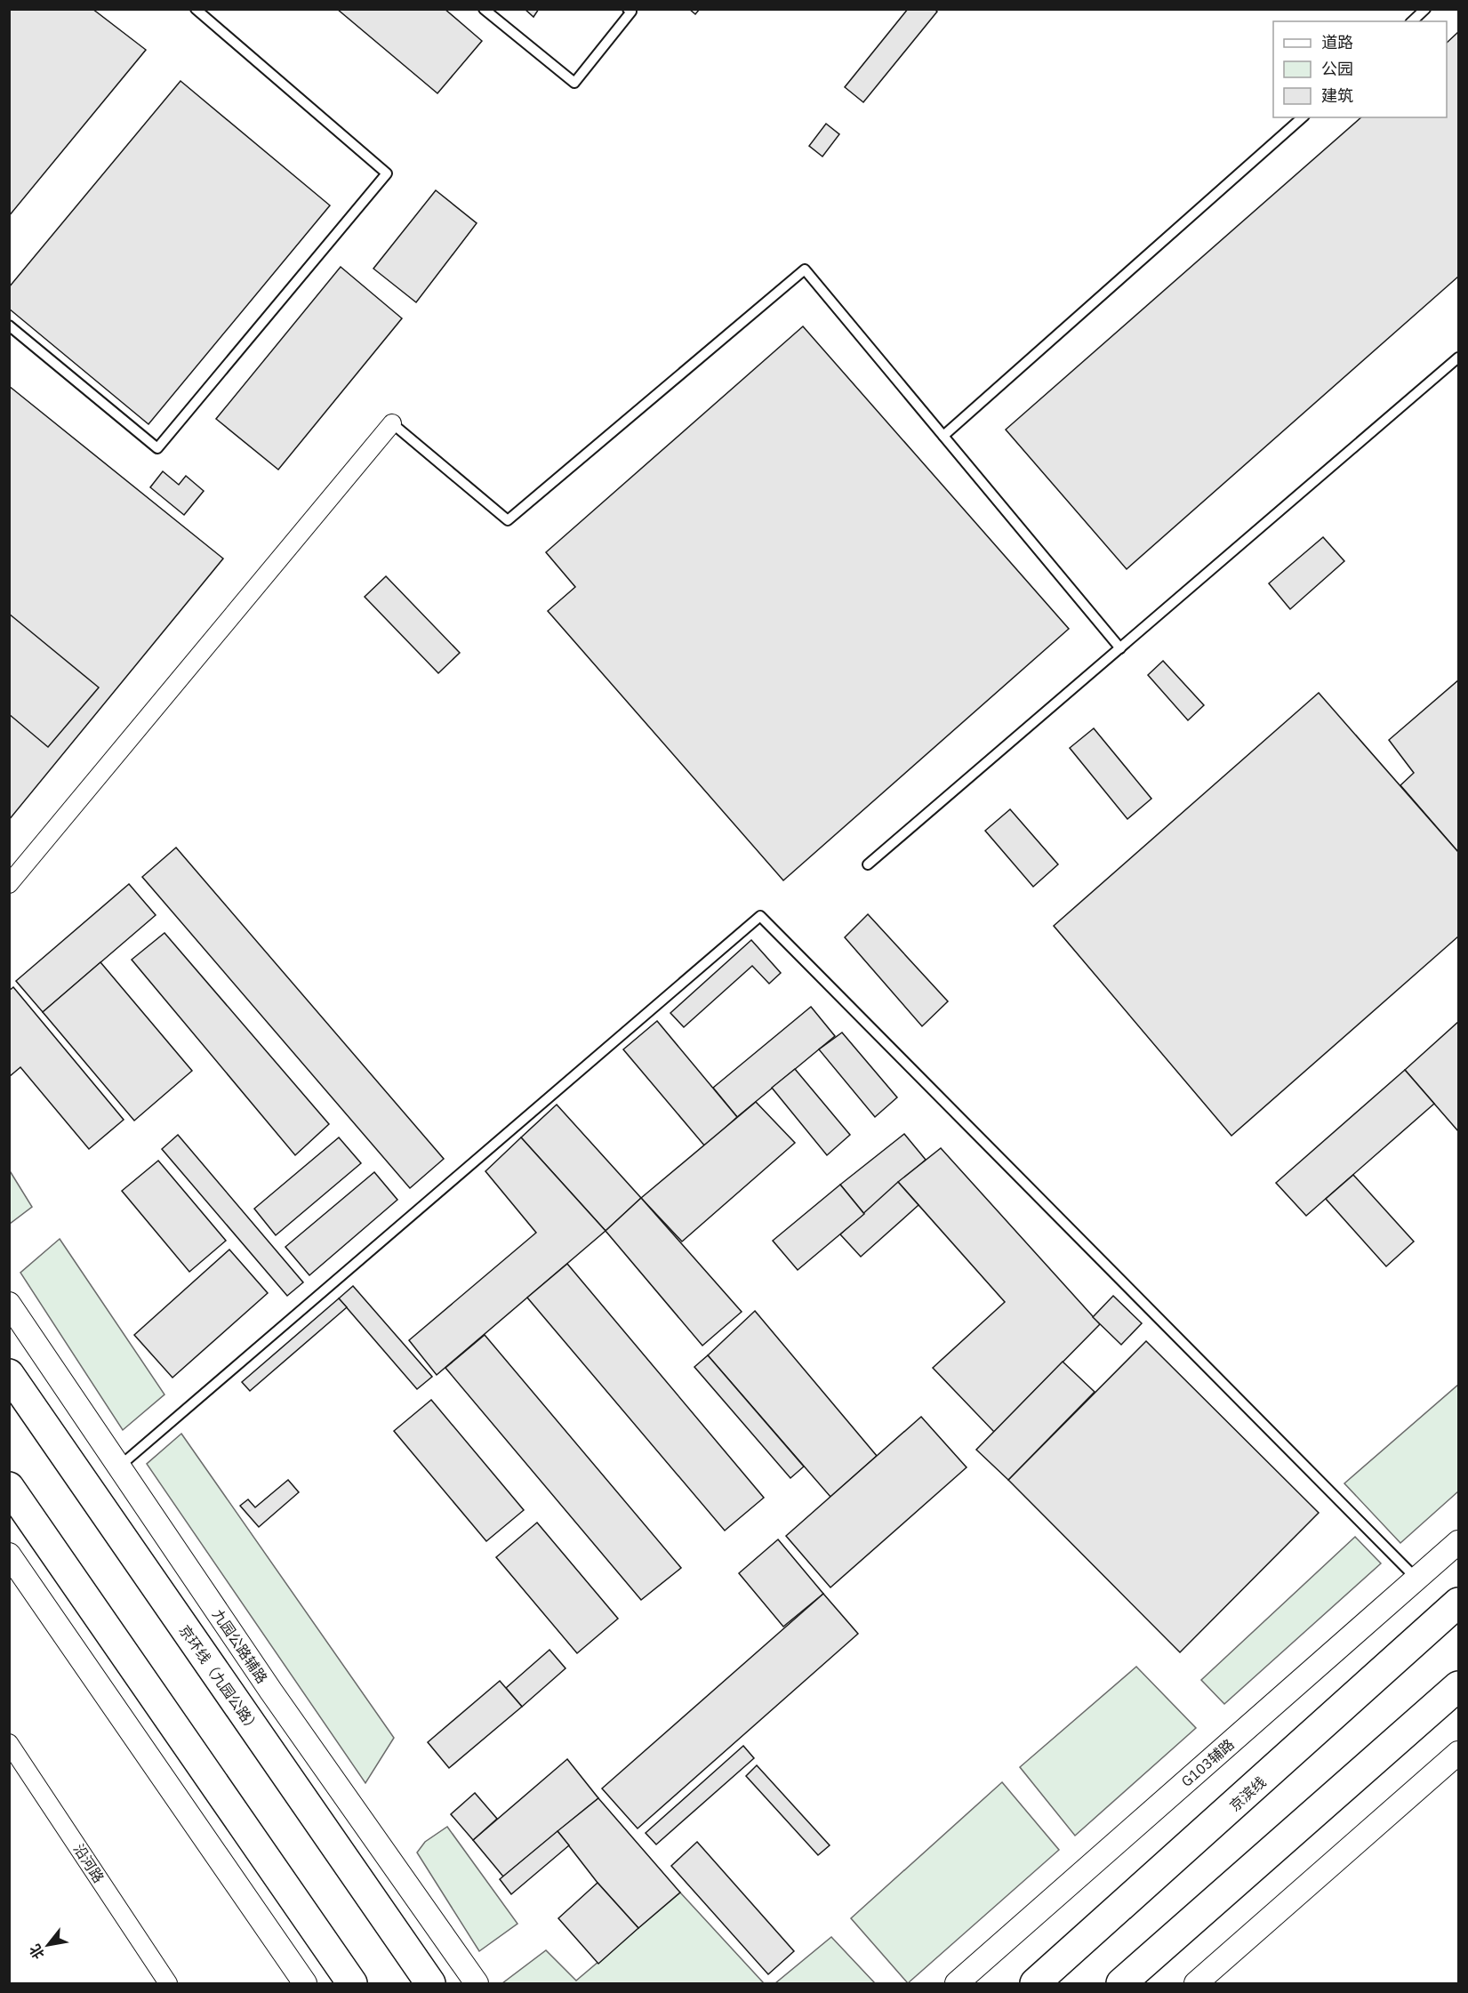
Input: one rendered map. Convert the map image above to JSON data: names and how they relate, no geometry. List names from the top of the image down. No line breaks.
{"streets":{"highway":["京环线（九园公路）","京滨线"],"street":["九园公路辅路","G103辅路","沿河路"]},"legend":["道路","公园","建筑"],"north":"bottom left"}
